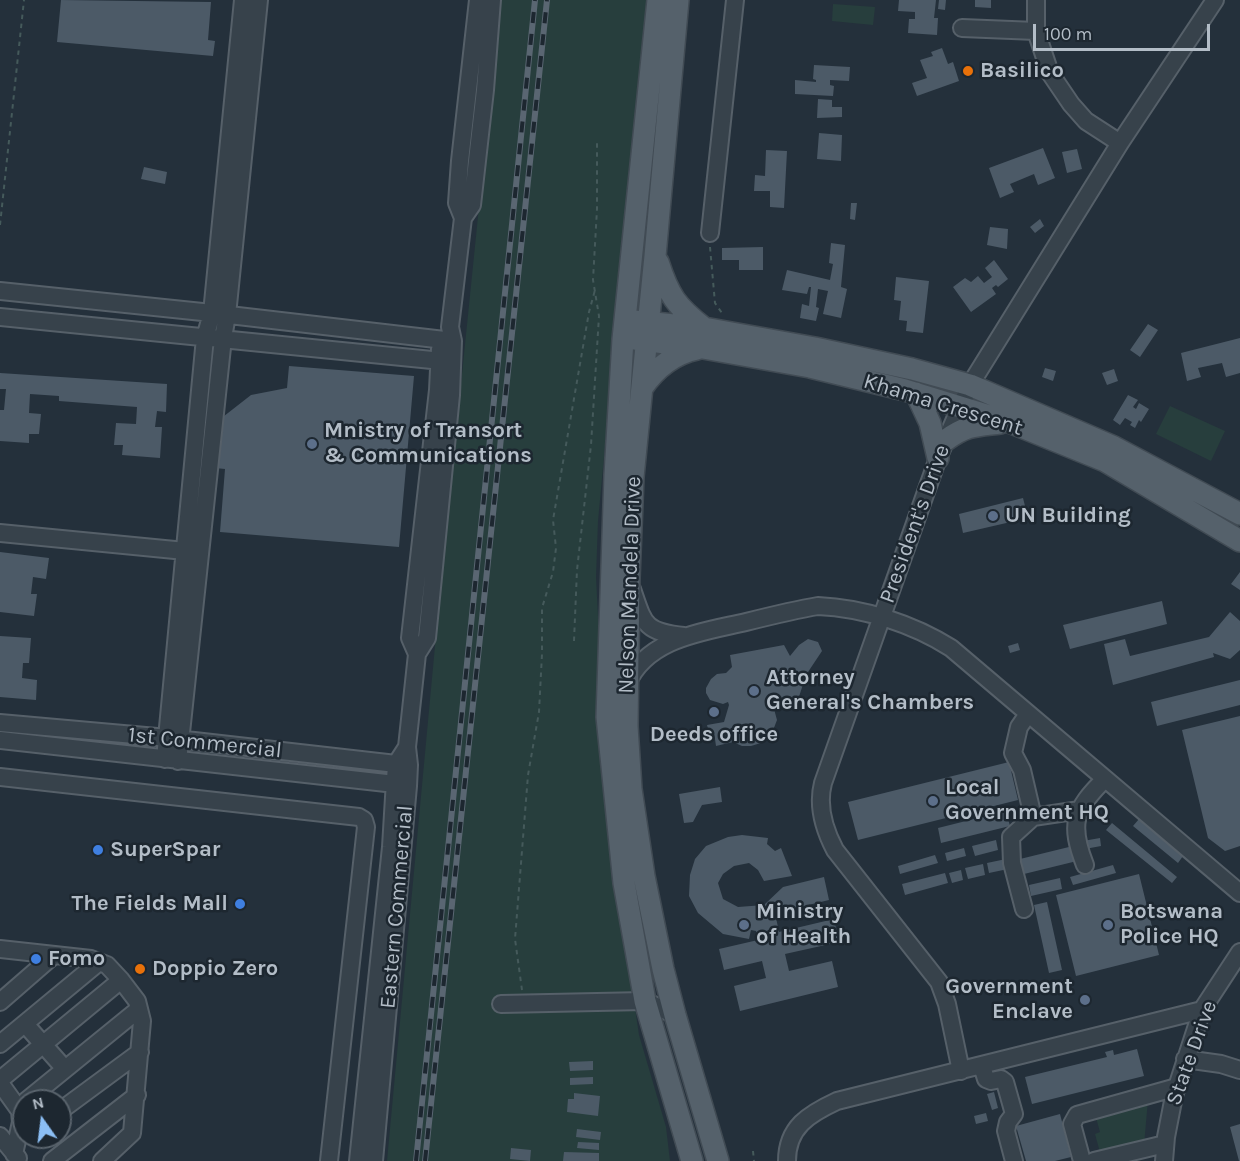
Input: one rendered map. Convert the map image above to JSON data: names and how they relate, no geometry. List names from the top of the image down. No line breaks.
{"streets":{"main road":["Khama Crescent","Nelson Mandela Drive"],"street":["President's Drive","1st Commercial","Eastern Commercial","State Drive"]},"crossings":[["Khama Crescent","President's Drive"],["Khama Crescent","Nelson Mandela Drive"],["1st Commercial","Eastern Commercial"]],"places":["Basilico","Mnistry of Transort & Communications","UN Building","Attorney General's Chambers","Deeds office","Local Government HQ","SuperSpar","The Fields Mall","Ministry of Health","Botswana Police HQ","Fomo","Doppio Zero","Government Enclave"],"scale_bar":"100 m","north":"top"}
